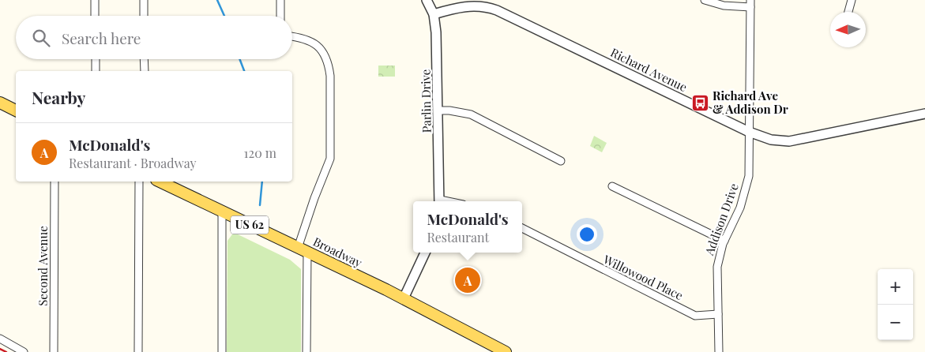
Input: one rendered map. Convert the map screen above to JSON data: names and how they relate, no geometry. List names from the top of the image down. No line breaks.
{"streets":{"main road":["US 62","Broadway"],"street":["Richard Avenue","Parlin Drive","Addison Drive","Second Avenue","Willowood Place"]},"crossings":[["Richard Avenue","Parlin Drive"],["Richard Avenue","Addison Drive"],["Addison Drive","Willowood Place"]],"places":{"bus stop":["Richard Ave & Addison Dr"]},"north":"left","page":{"search":"Search here","heading":"Nearby","list":[{"mark":"A","name":"McDonald's","note":"Restaurant · Broadway","value":"120 m"}],"popup":["McDonald's","Restaurant"],"pins":"A","map_buttons":["+","−"]}}
